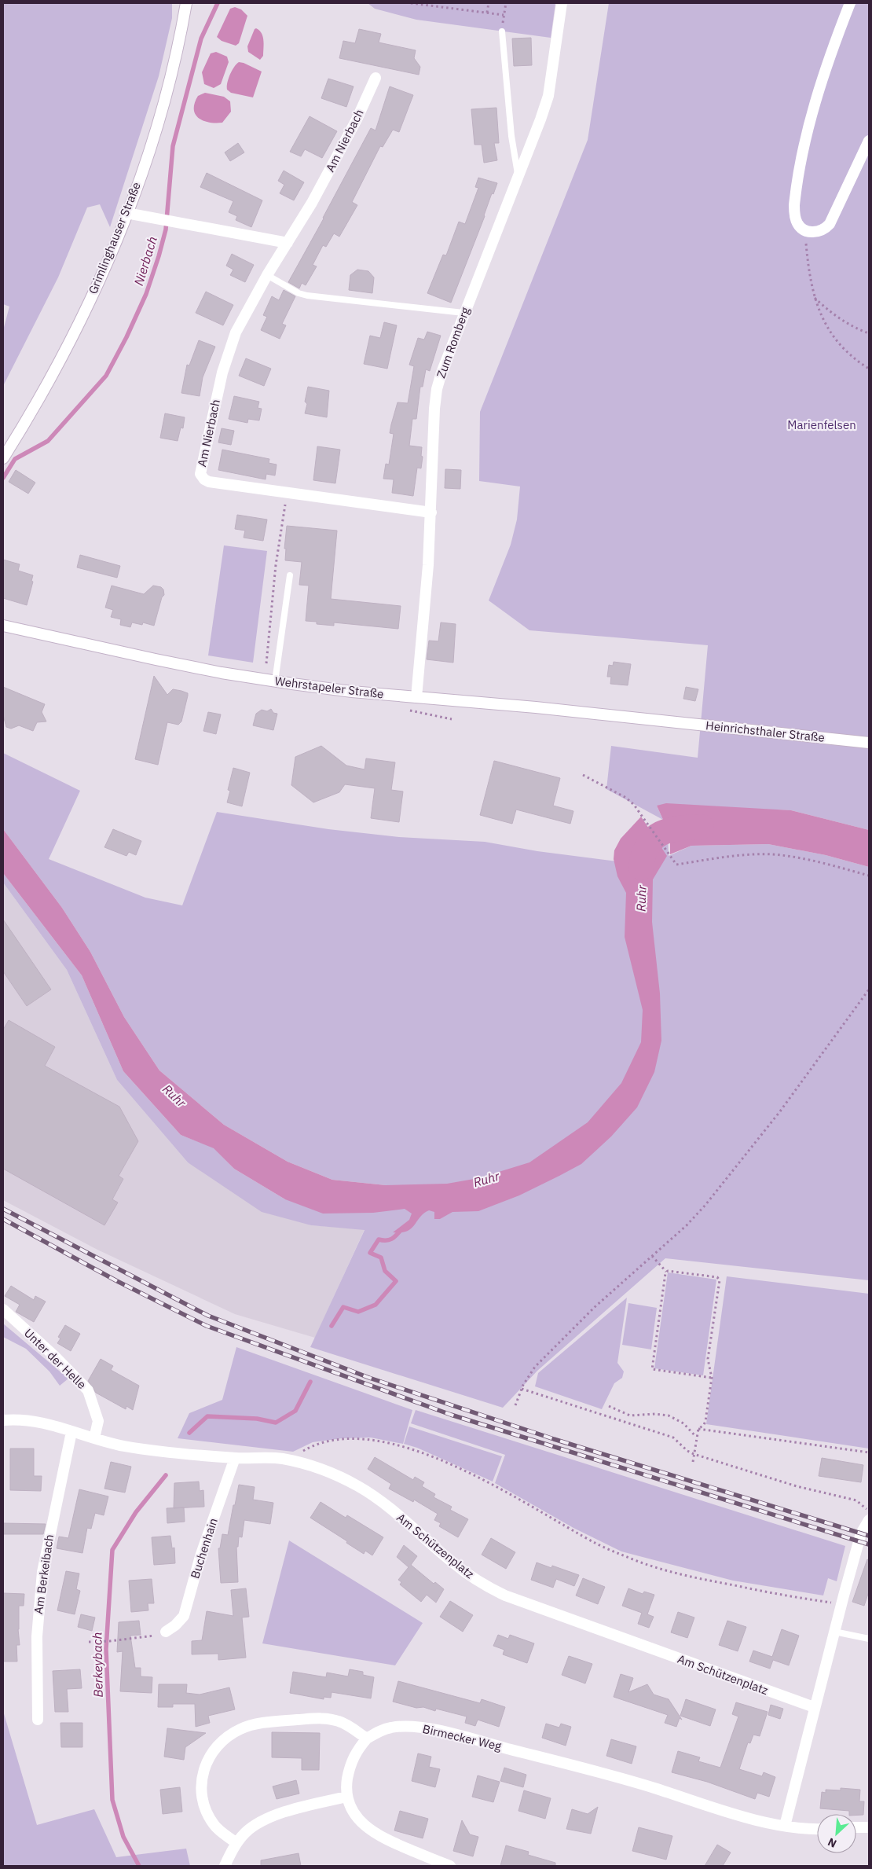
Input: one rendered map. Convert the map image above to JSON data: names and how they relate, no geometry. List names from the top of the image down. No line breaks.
{"streets":{"street":["Am Nierbach","Grimlinghauser Straße","Zum Romberg","Wehrstapeler Straße","Heinrichsthaler Straße","Unter der Helle","Am Schützenplatz","Buchenhain","Am Berkeibach","Birmecker Weg"]},"crossings":[["Am Nierbach","Zum Romberg"],["Zum Romberg","Wehrstapeler Straße"],["Wehrstapeler Straße","Heinrichsthaler Straße"],["Unter der Helle","Am Schützenplatz"],["Am Schützenplatz","Buchenhain"],["Am Schützenplatz","Am Berkeibach"]],"water":["Nierbach","Ruhr","Berkeybach"],"parks":["Marienfelsen"],"north":"bottom left"}
